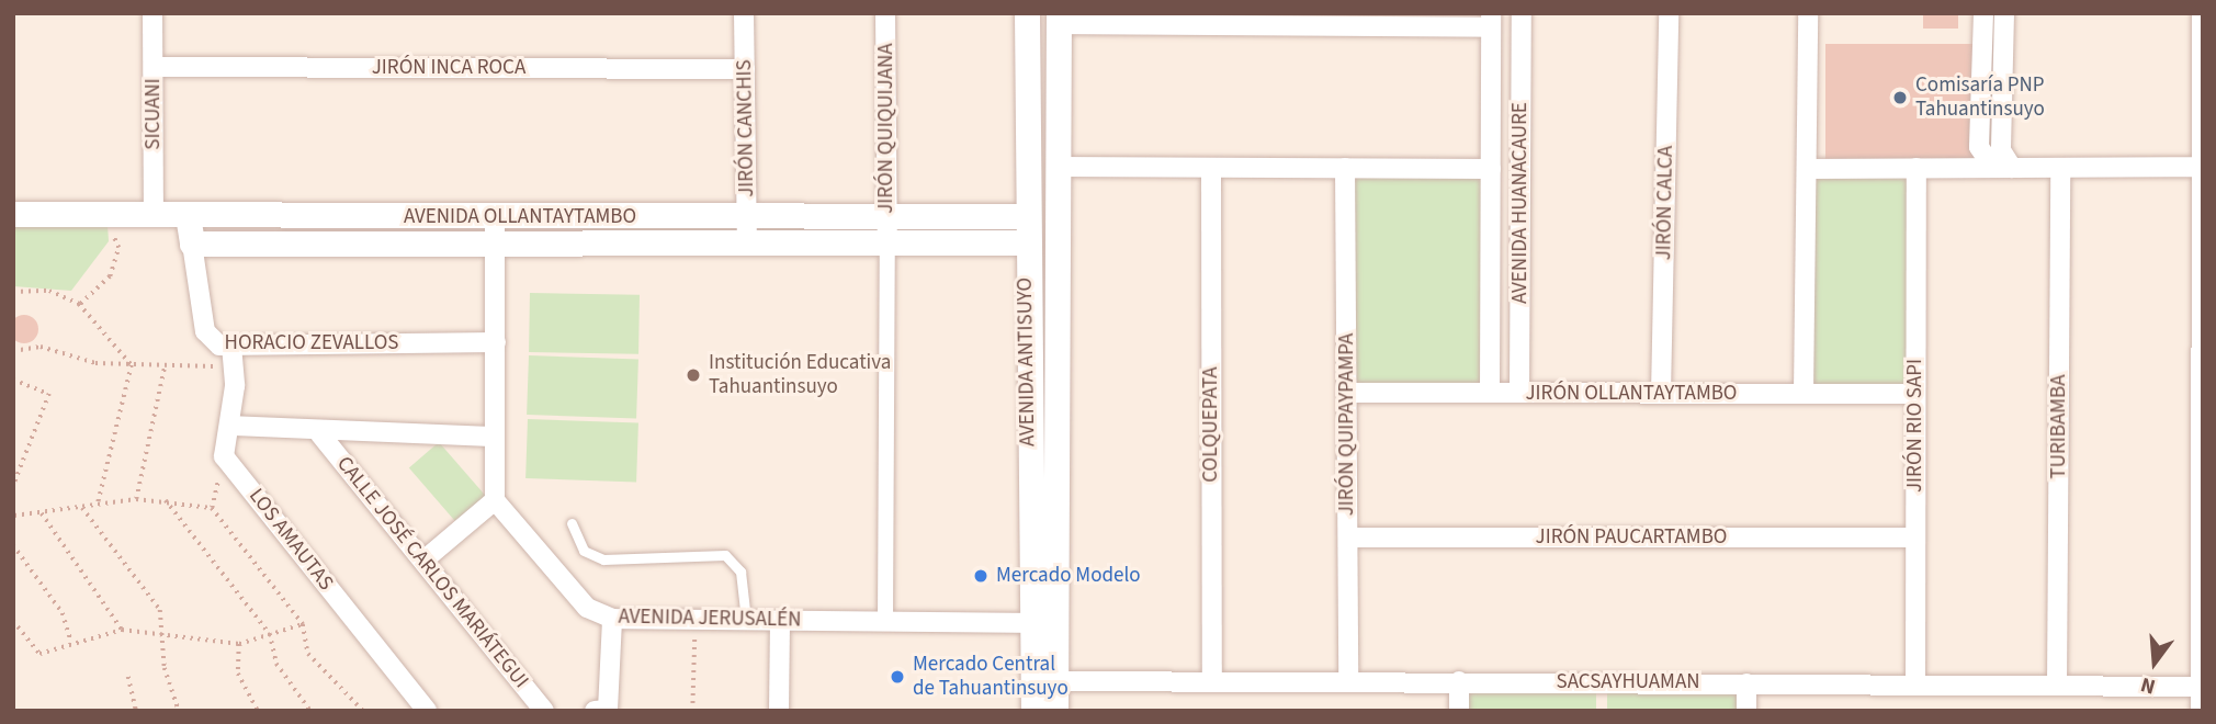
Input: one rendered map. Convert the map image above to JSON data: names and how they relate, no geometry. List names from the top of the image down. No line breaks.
{"streets":{"street":["JIRÓN INCA ROCA","SICUANI","JIRÓN CANCHIS","JIRÓN QUIQUIJANA","AVENIDA HUANACAURE","JIRÓN CALCA","AVENIDA OLLANTAYTAMBO","HORACIO ZEVALLOS","AVENIDA ANTISUYO","JIRÓN OLLANTAYTAMBO","COLQUEPATA","JIRÓN QUIPAYPAMPA","JIRÓN RIO SAPI","TURIBAMBA","JIRÓN PAUCARTAMBO","LOS AMAUTAS","CALLE JOSÉ CARLOS MARIÁTEGUI","AVENIDA JERUSALÉN","SACSAYHUAMAN"]},"crossings":[["JIRÓN INCA ROCA","SICUANI"],["JIRÓN INCA ROCA","JIRÓN CANCHIS"],["SICUANI","AVENIDA OLLANTAYTAMBO"],["JIRÓN CANCHIS","AVENIDA OLLANTAYTAMBO"],["JIRÓN QUIQUIJANA","AVENIDA OLLANTAYTAMBO"],["AVENIDA HUANACAURE","JIRÓN OLLANTAYTAMBO"],["JIRÓN CALCA","JIRÓN OLLANTAYTAMBO"],["AVENIDA OLLANTAYTAMBO","HORACIO ZEVALLOS"],["AVENIDA OLLANTAYTAMBO","AVENIDA ANTISUYO"],["HORACIO ZEVALLOS","LOS AMAUTAS"],["AVENIDA ANTISUYO","AVENIDA JERUSALÉN"],["AVENIDA ANTISUYO","SACSAYHUAMAN"],["JIRÓN OLLANTAYTAMBO","JIRÓN QUIPAYPAMPA"],["JIRÓN OLLANTAYTAMBO","JIRÓN RIO SAPI"],["COLQUEPATA","SACSAYHUAMAN"],["JIRÓN QUIPAYPAMPA","JIRÓN PAUCARTAMBO"],["JIRÓN QUIPAYPAMPA","SACSAYHUAMAN"],["JIRÓN RIO SAPI","JIRÓN PAUCARTAMBO"],["JIRÓN RIO SAPI","SACSAYHUAMAN"],["TURIBAMBA","SACSAYHUAMAN"]],"places":["Comisaría PNP Tahuantinsuyo","Institución Educativa Tahuantinsuyo","Mercado Modelo","Mercado Central de Tahuantinsuyo"],"north":"bottom"}
